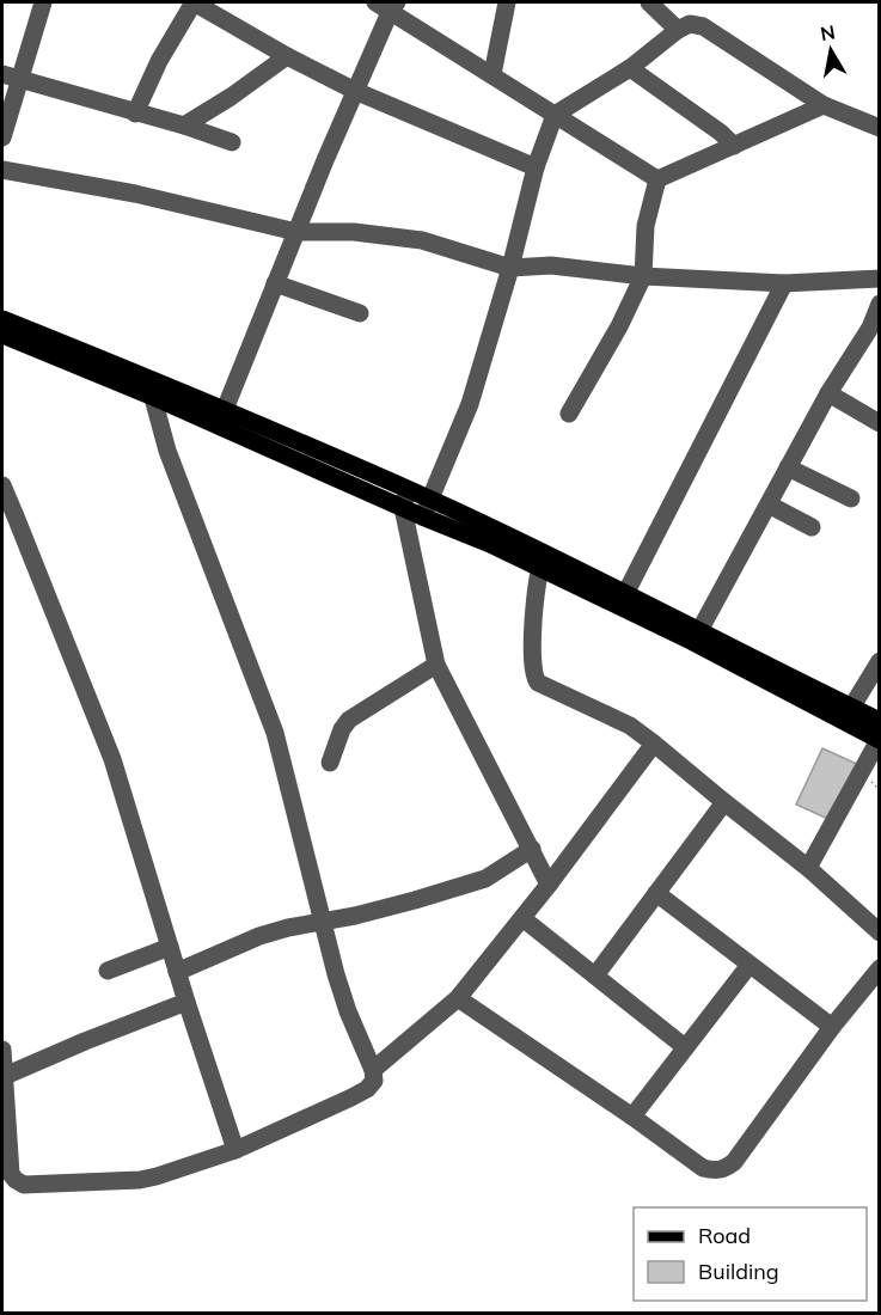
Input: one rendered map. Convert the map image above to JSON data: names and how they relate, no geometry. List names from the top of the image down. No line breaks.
{"legend":["Road","Building"],"north":"top"}
